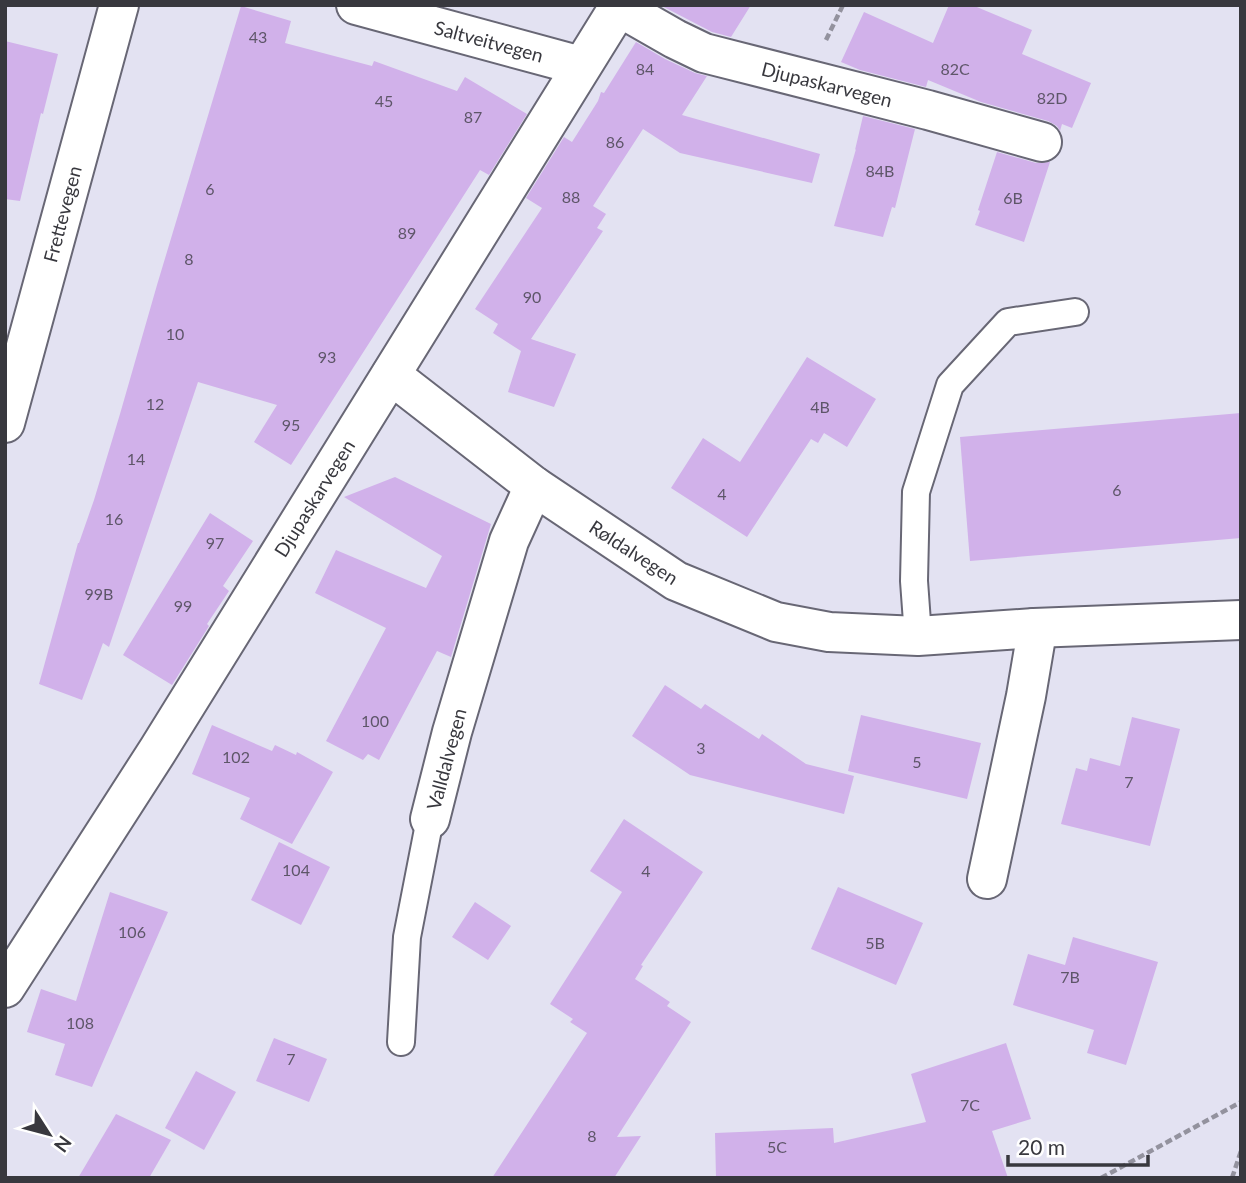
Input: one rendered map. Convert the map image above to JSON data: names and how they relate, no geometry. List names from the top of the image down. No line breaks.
{"streets":{"street":["Saltveitvegen","Djupaskarvegen","Frettevegen","Røldalvegen","Valldalvegen"]},"crossings":[["Saltveitvegen","Djupaskarvegen"],["Djupaskarvegen","Røldalvegen"],["Røldalvegen","Valldalvegen"]],"house_numbers":["43","84","82C","82D","45","87","86","84B","6","88","6B","89","8","90","10","93","12","4B","95","14","6","4","16","97","99B","99","100","3","102","5","7","104","4","106","5B","7B","108","7","7C","8","5C"],"scale_bar":"20 m","north":"bottom right"}
